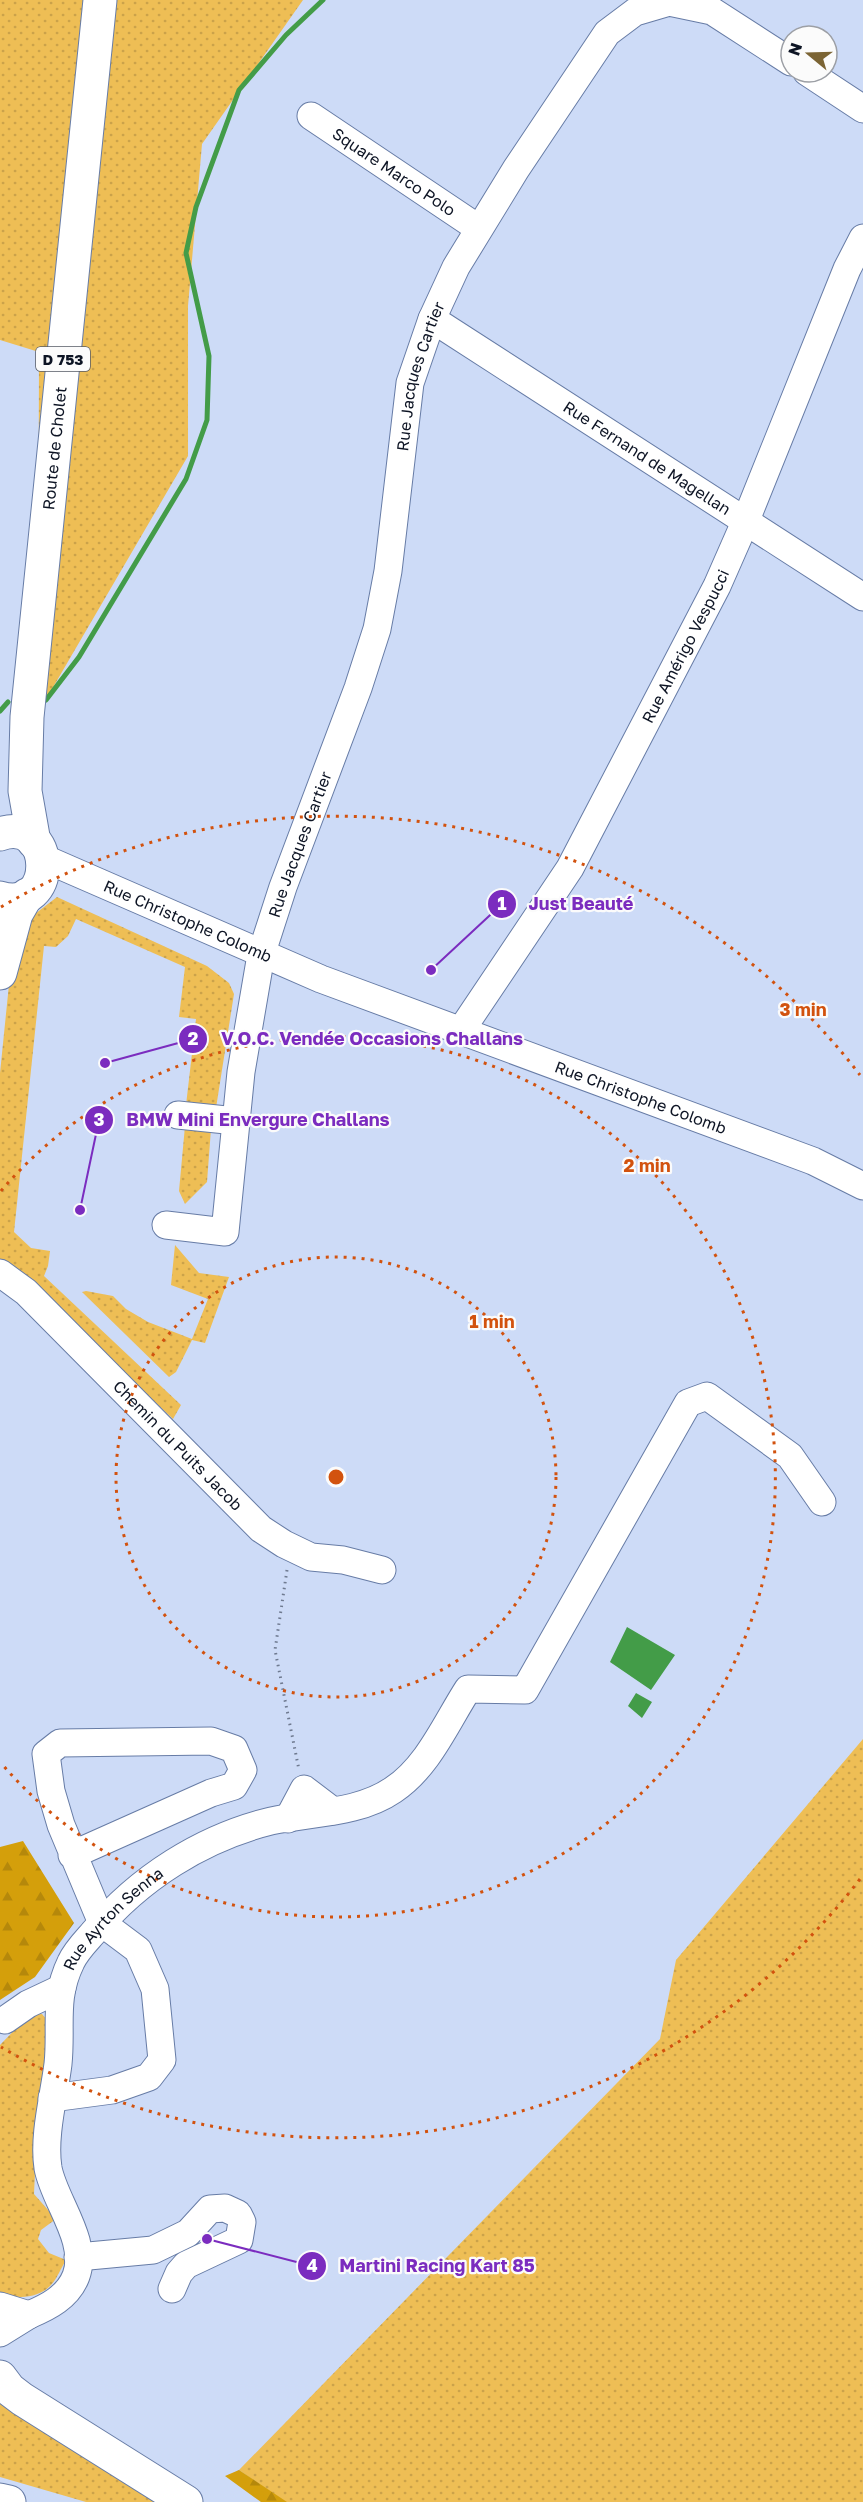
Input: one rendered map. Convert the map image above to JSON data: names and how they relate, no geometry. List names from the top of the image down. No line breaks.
{"streets":{"main road":["D 753","Route de Cholet"],"street":["Square Marco Polo","Rue Jacques Cartier","Rue Fernand de Magellan","Rue Amérigo Vespucci","Rue Christophe Colomb","Chemin du Puits Jacob","Rue Ayrton Senna"]},"crossings":[["Square Marco Polo","Rue Jacques Cartier"],["Rue Jacques Cartier","Rue Fernand de Magellan"],["Rue Jacques Cartier","Rue Christophe Colomb"],["Route de Cholet","Rue Christophe Colomb"],["Rue Fernand de Magellan","Rue Amérigo Vespucci"],["Rue Amérigo Vespucci","Rue Christophe Colomb"]],"places":["Just Beauté","V.O.C. Vendée Occasions Challans","BMW Mini Envergure Challans","Martini Racing Kart 85"],"north":"left","rings":["3 min","2 min","1 min"]}
